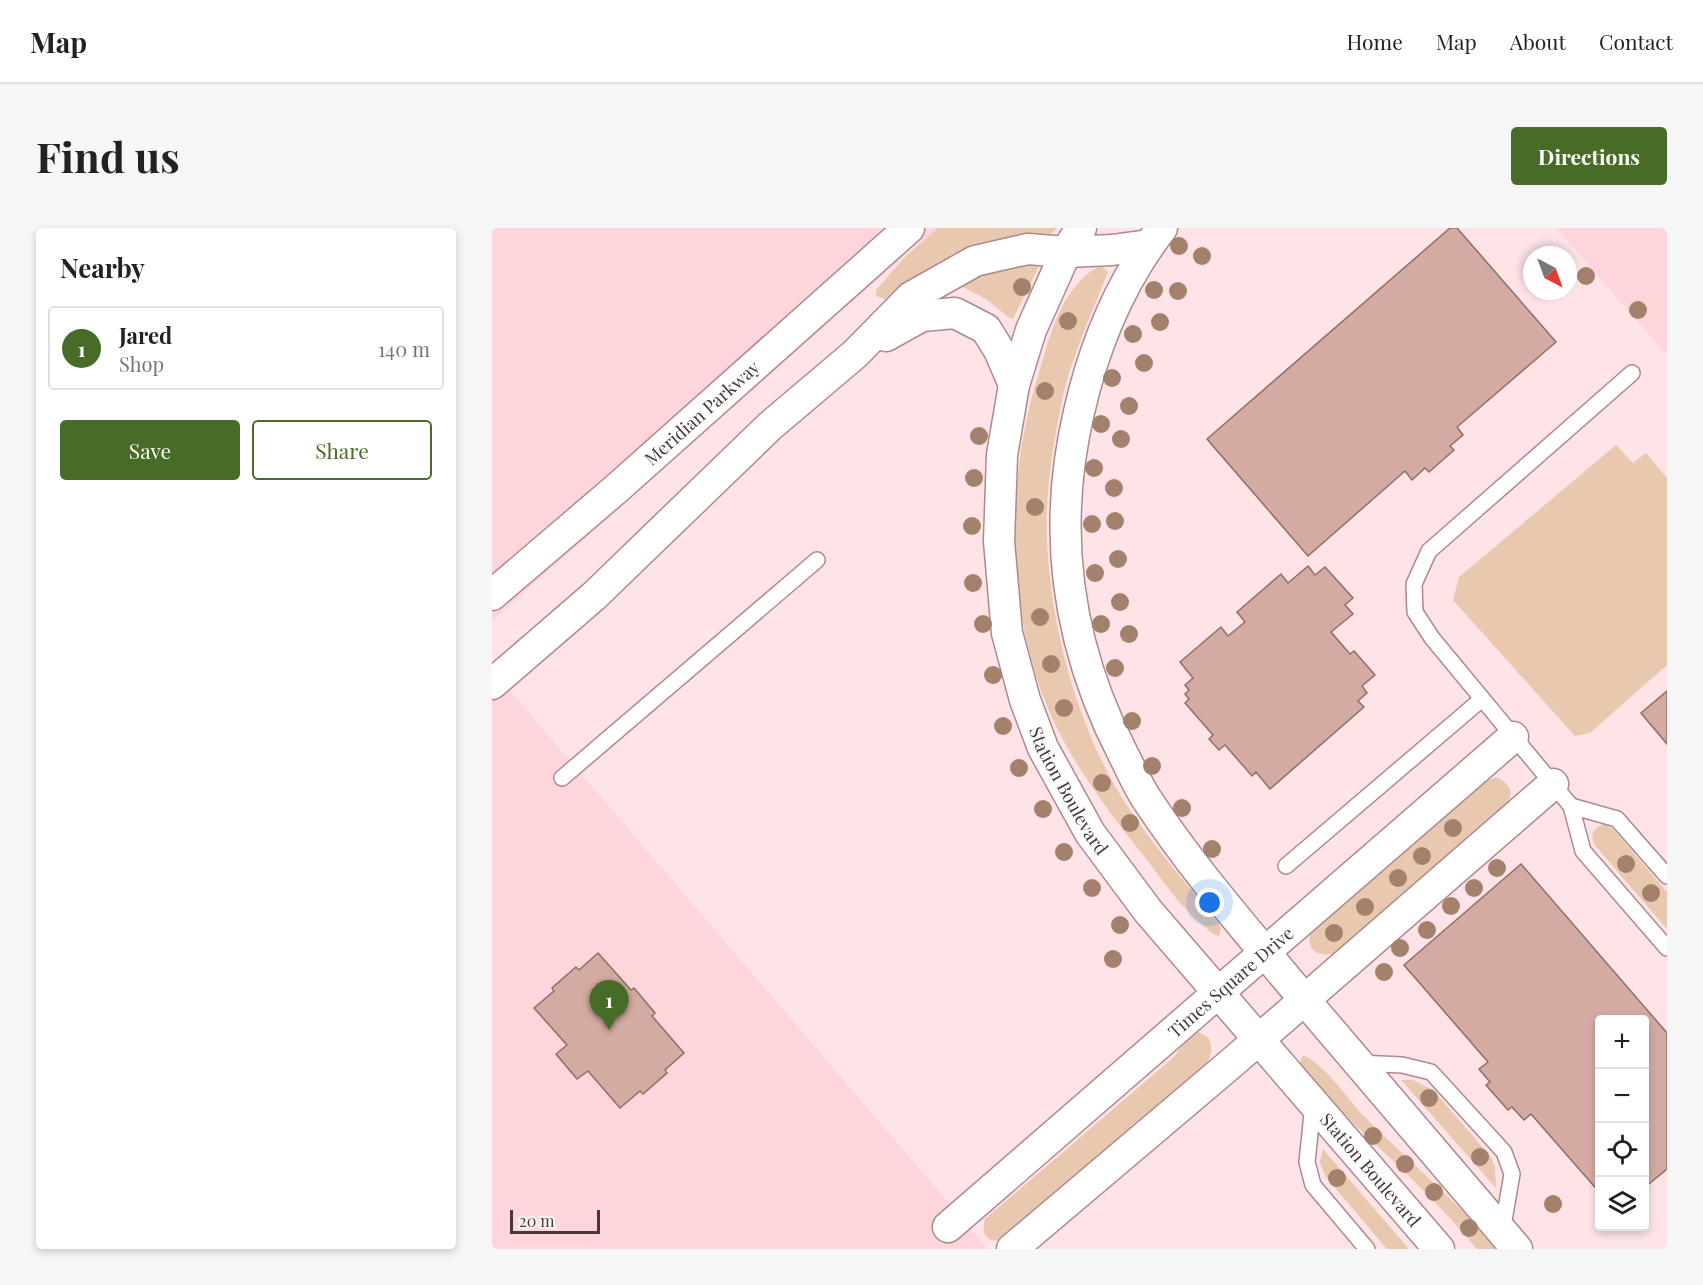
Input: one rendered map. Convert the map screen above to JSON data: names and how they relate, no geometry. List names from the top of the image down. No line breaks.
{"streets":{"street":["Meridian Parkway","Station Boulevard","Times Square Drive"]},"crossings":[["Station Boulevard","Times Square Drive"]],"scale_bar":"20 m","north":"bottom right","page":{"header":"Map","nav":["Home","Map","About","Contact"],"buttons":["Directions",["Save","Share"]],"title":"Find us","heading":"Nearby","list":[{"mark":"1","name":"Jared","note":"Shop","value":"140 m"}],"pins":"1","map_buttons":["+","−"],"scale":"20 m"}}
